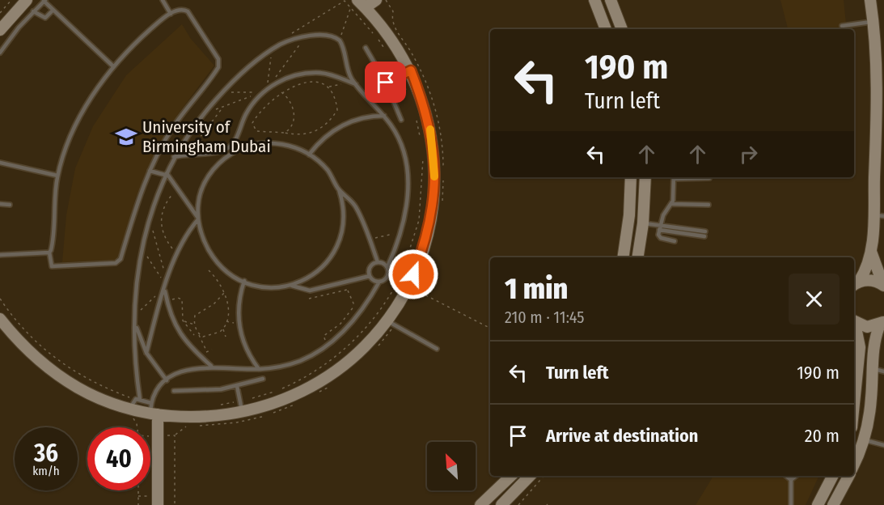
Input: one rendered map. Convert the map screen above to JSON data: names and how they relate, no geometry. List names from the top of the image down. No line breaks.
{"places":{"school or university":["University of Birmingham Dubai"]},"north":"top left","page":{"turn":["190 m","Turn left"],"heading":["1 min","210 m · 11:45"],"list":[{"name":"Turn left","value":"190 m"},{"name":"Arrive at destination","value":"20 m"}],"speed":"36 km/h","limit":"40"}}
